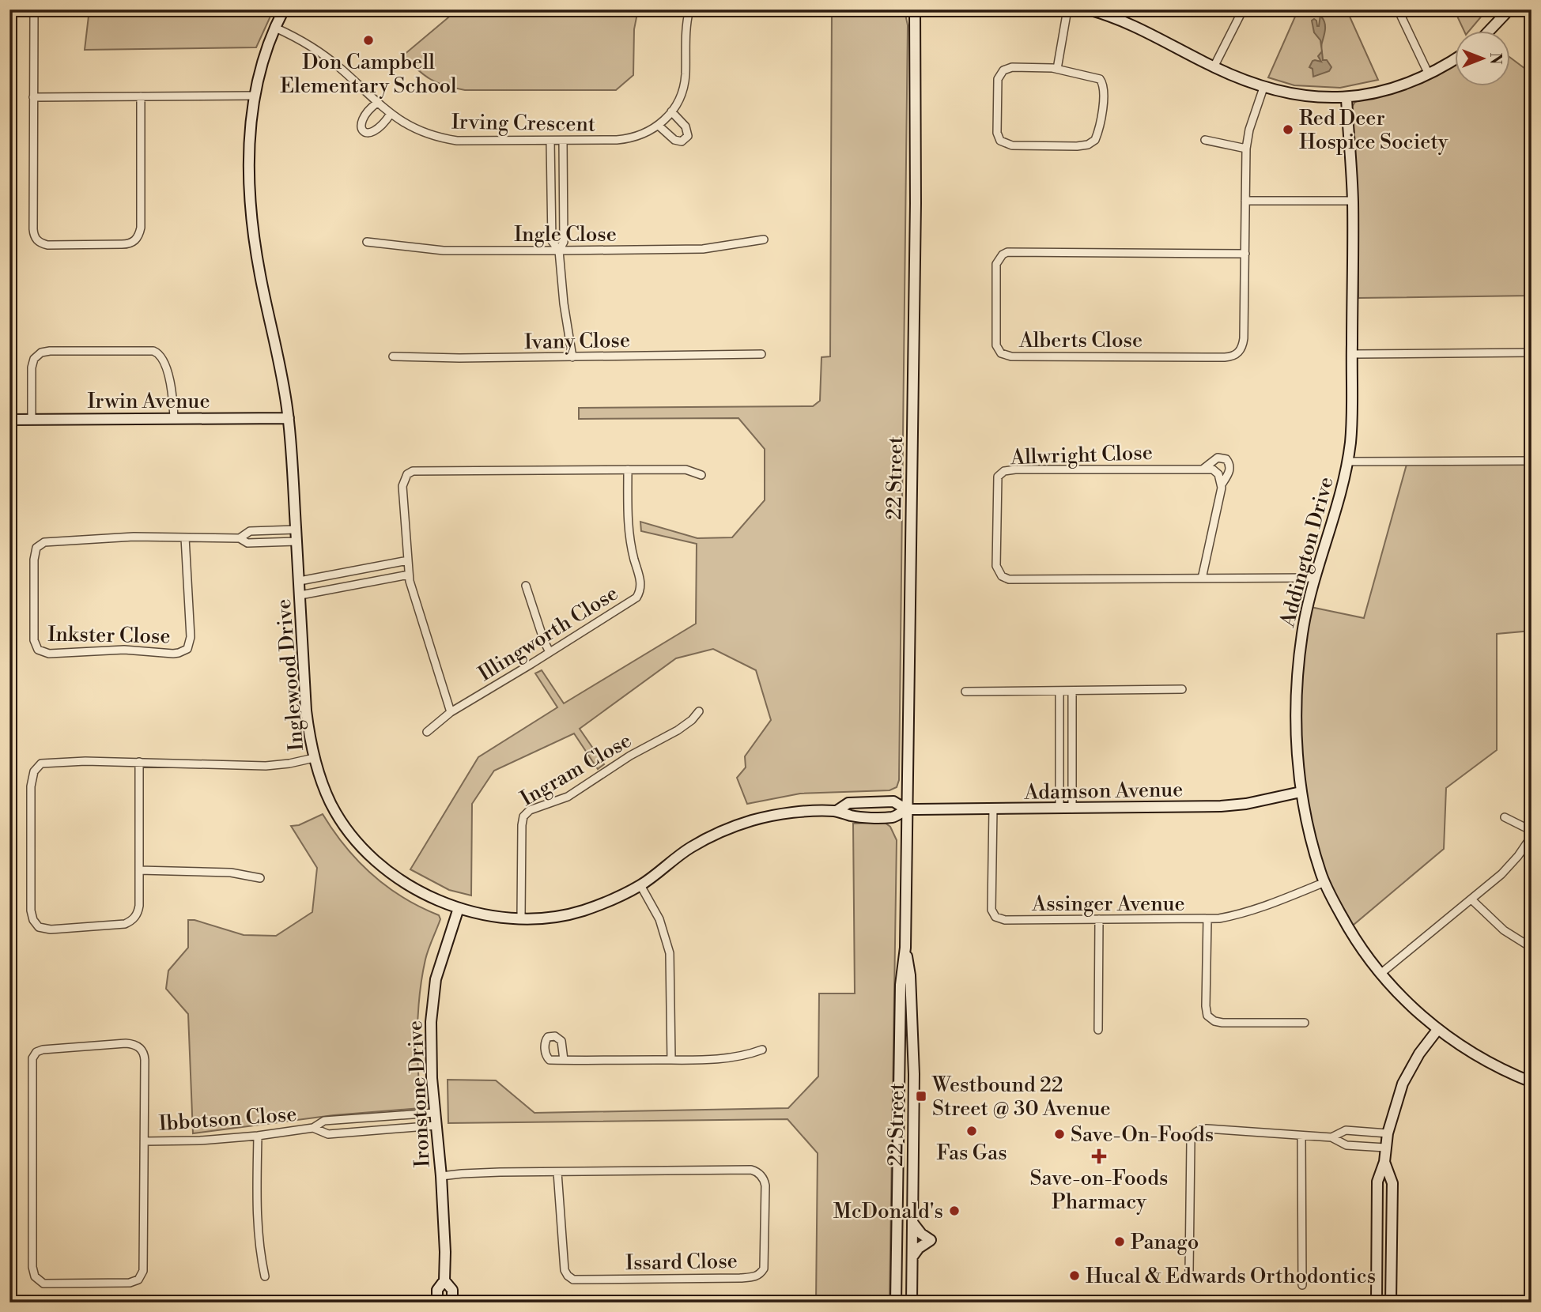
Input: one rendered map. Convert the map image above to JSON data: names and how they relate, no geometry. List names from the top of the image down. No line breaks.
{"streets":{"street":["Irving Crescent","Ingle Close","Alberts Close","Ivany Close","Irwin Avenue","Allwright Close","22 Street","Addington Drive","Illingworth Close","Inkster Close","Inglewood Drive","Ingram Close","Adamson Avenue","Assinger Avenue","Ironstone Drive","Ibbotson Close","Issard Close"]},"crossings":[["Irving Crescent","Inglewood Drive"],["Irwin Avenue","Inglewood Drive"],["Allwright Close","Addington Drive"],["22 Street","Inglewood Drive"],["22 Street","Adamson Avenue"],["Addington Drive","Adamson Avenue"],["Addington Drive","Assinger Avenue"],["Inkster Close","Inglewood Drive"],["Inglewood Drive","Ingram Close"],["Inglewood Drive","Adamson Avenue"],["Inglewood Drive","Ironstone Drive"],["Adamson Avenue","Assinger Avenue"],["Ironstone Drive","Ibbotson Close"],["Ironstone Drive","Issard Close"]],"places":{"other":["Don Campbell Elementary School","Red Deer Hospice Society","Fas Gas","Save-On-Foods","McDonald's","Panago","Hucal & Edwards Orthodontics"],"transit":["Westbound 22 Street @ 30 Avenue"],"health":["Save-on-Foods Pharmacy"]},"north":"right"}
